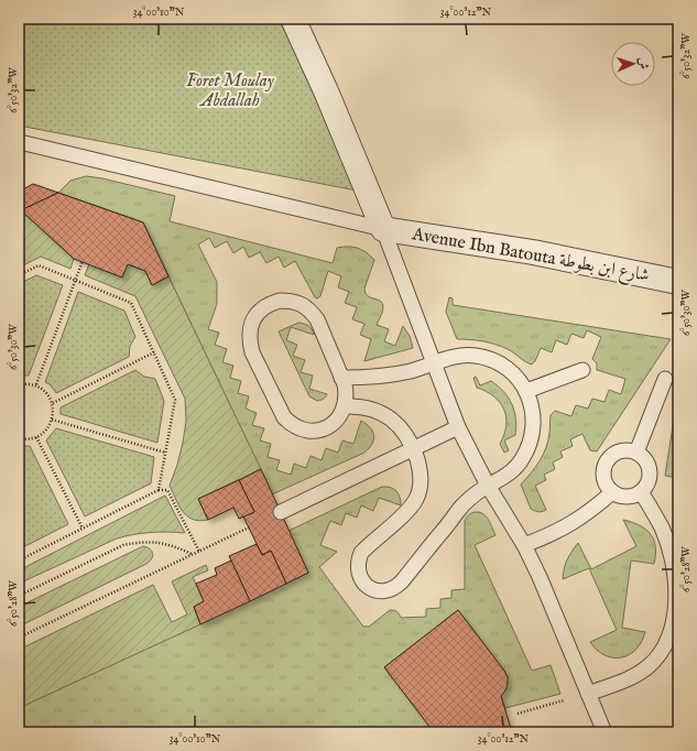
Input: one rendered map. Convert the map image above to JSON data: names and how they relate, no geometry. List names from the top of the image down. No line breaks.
{"streets":{"street":["Avenue Ibn Batouta شارع ابن بطوطة"]},"parks":["Foret Moulay Abdallah"],"north":"right","coordinates":["34°00'10\"N","34°00'12\"N","6°50'32\"W","6°50'30\"W","6°50'28\"W"]}
